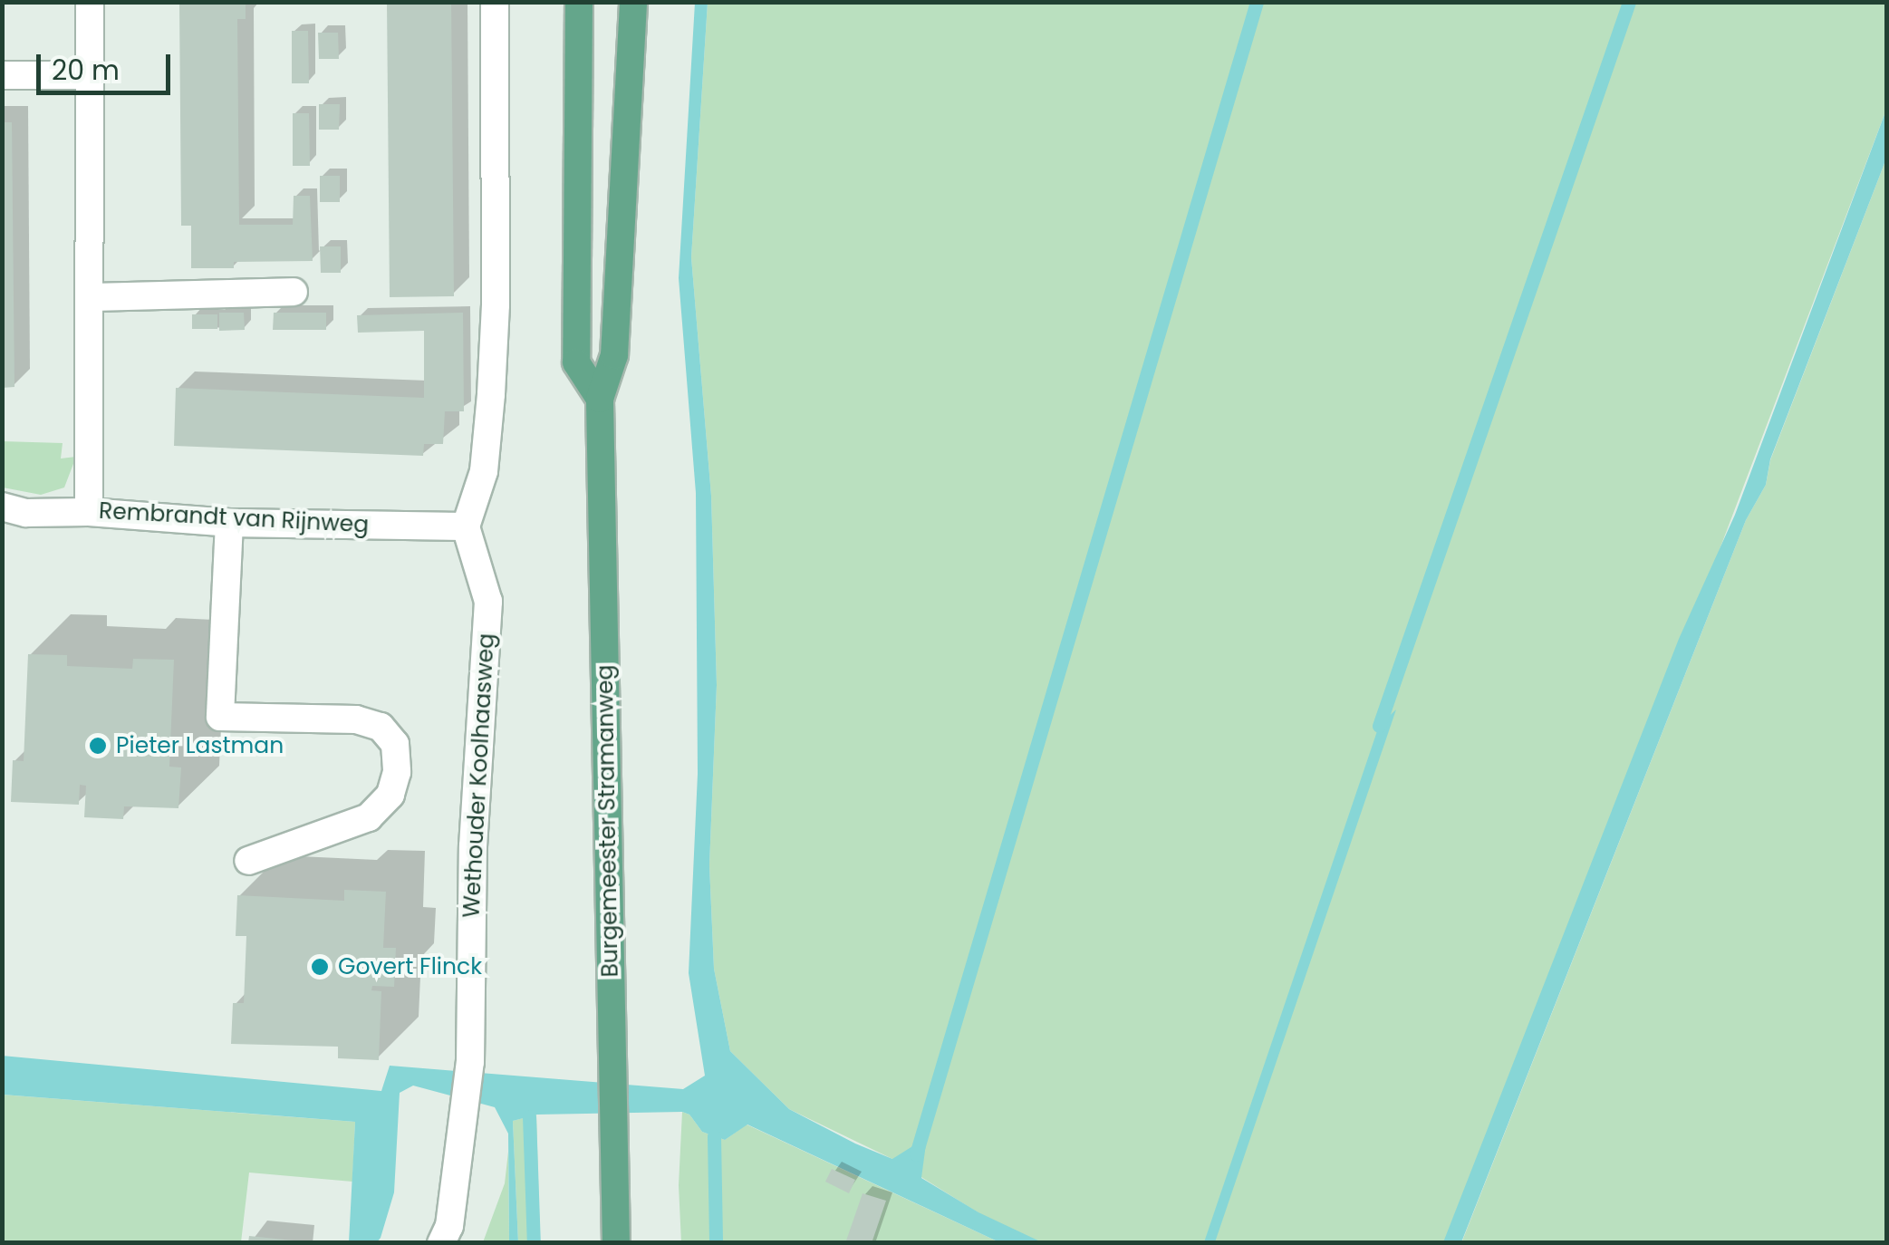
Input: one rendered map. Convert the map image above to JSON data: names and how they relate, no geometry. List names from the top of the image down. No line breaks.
{"streets":{"main road":["Burgemeester Stramanweg"],"street":["Rembrandt van Rijnweg","Wethouder Koolhaasweg"]},"crossings":[["Rembrandt van Rijnweg","Wethouder Koolhaasweg"]],"places":["Pieter Lastman","Govert Flinck"],"scale_bar":"20 m"}
